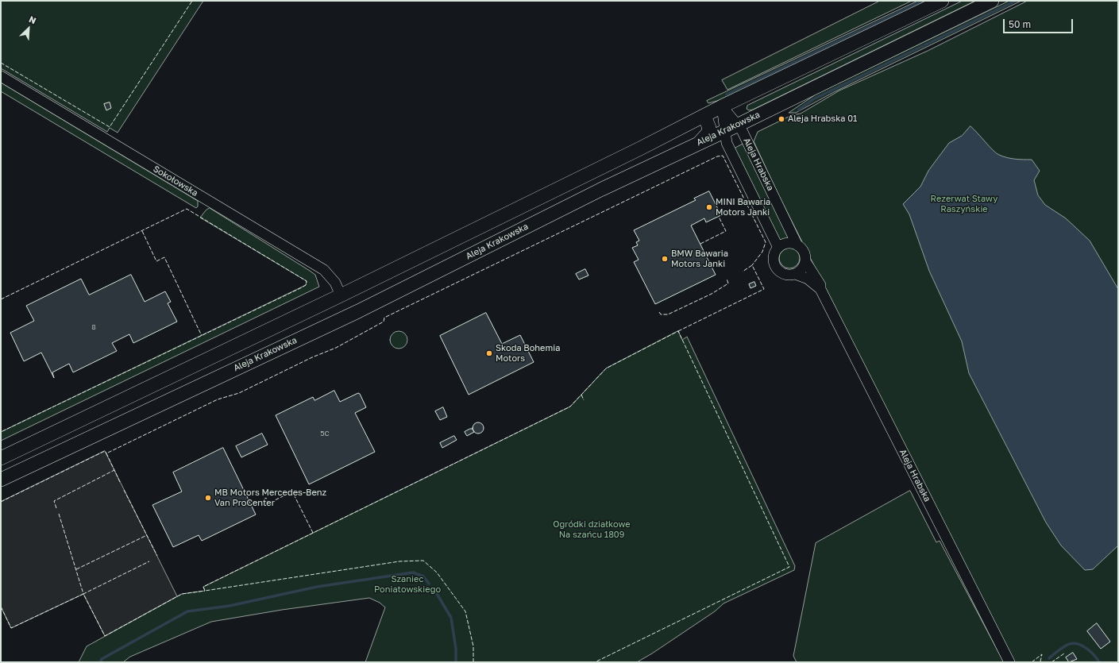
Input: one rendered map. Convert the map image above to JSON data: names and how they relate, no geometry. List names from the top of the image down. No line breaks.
{"streets":{"main road":["Aleja Krakowska"],"street":["Aleja Hrabska","Sokołowska"]},"crossings":[["Aleja Krakowska","Aleja Hrabska"]],"parks":["Rezerwat Stawy Raszyńskie","Ogródki działkowe Na szańcu 1809","Szaniec Poniatowskiego"],"places":["Aleja Hrabska 01","MINI Bawaria Motors Janki","BMW Bawaria Motors Janki","Skoda Bohemia Motors","MB Motors Mercedes-Benz Van ProCenter"],"house_numbers":["8","5C"],"scale_bar":"50 m","north":"top right"}
